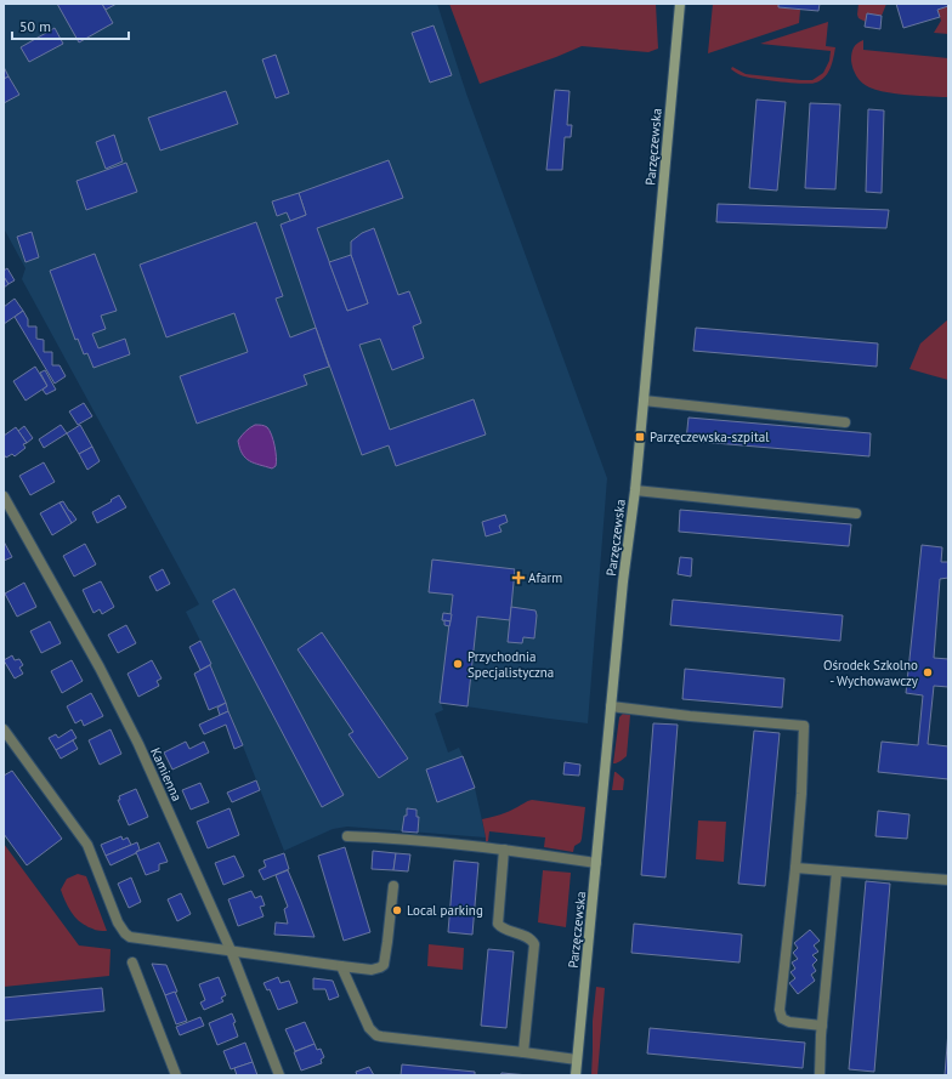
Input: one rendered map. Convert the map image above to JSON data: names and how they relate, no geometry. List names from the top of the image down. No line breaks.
{"streets":{"street":["Parzęczewska","Kamienna"]},"places":{"transit":["Parzęczewska-szpital"],"health":["Afarm"],"other":["Przychodnia Specjalistyczna","Ośrodek Szkolno - Wychowawczy","Local parking"]},"scale_bar":"50 m"}
